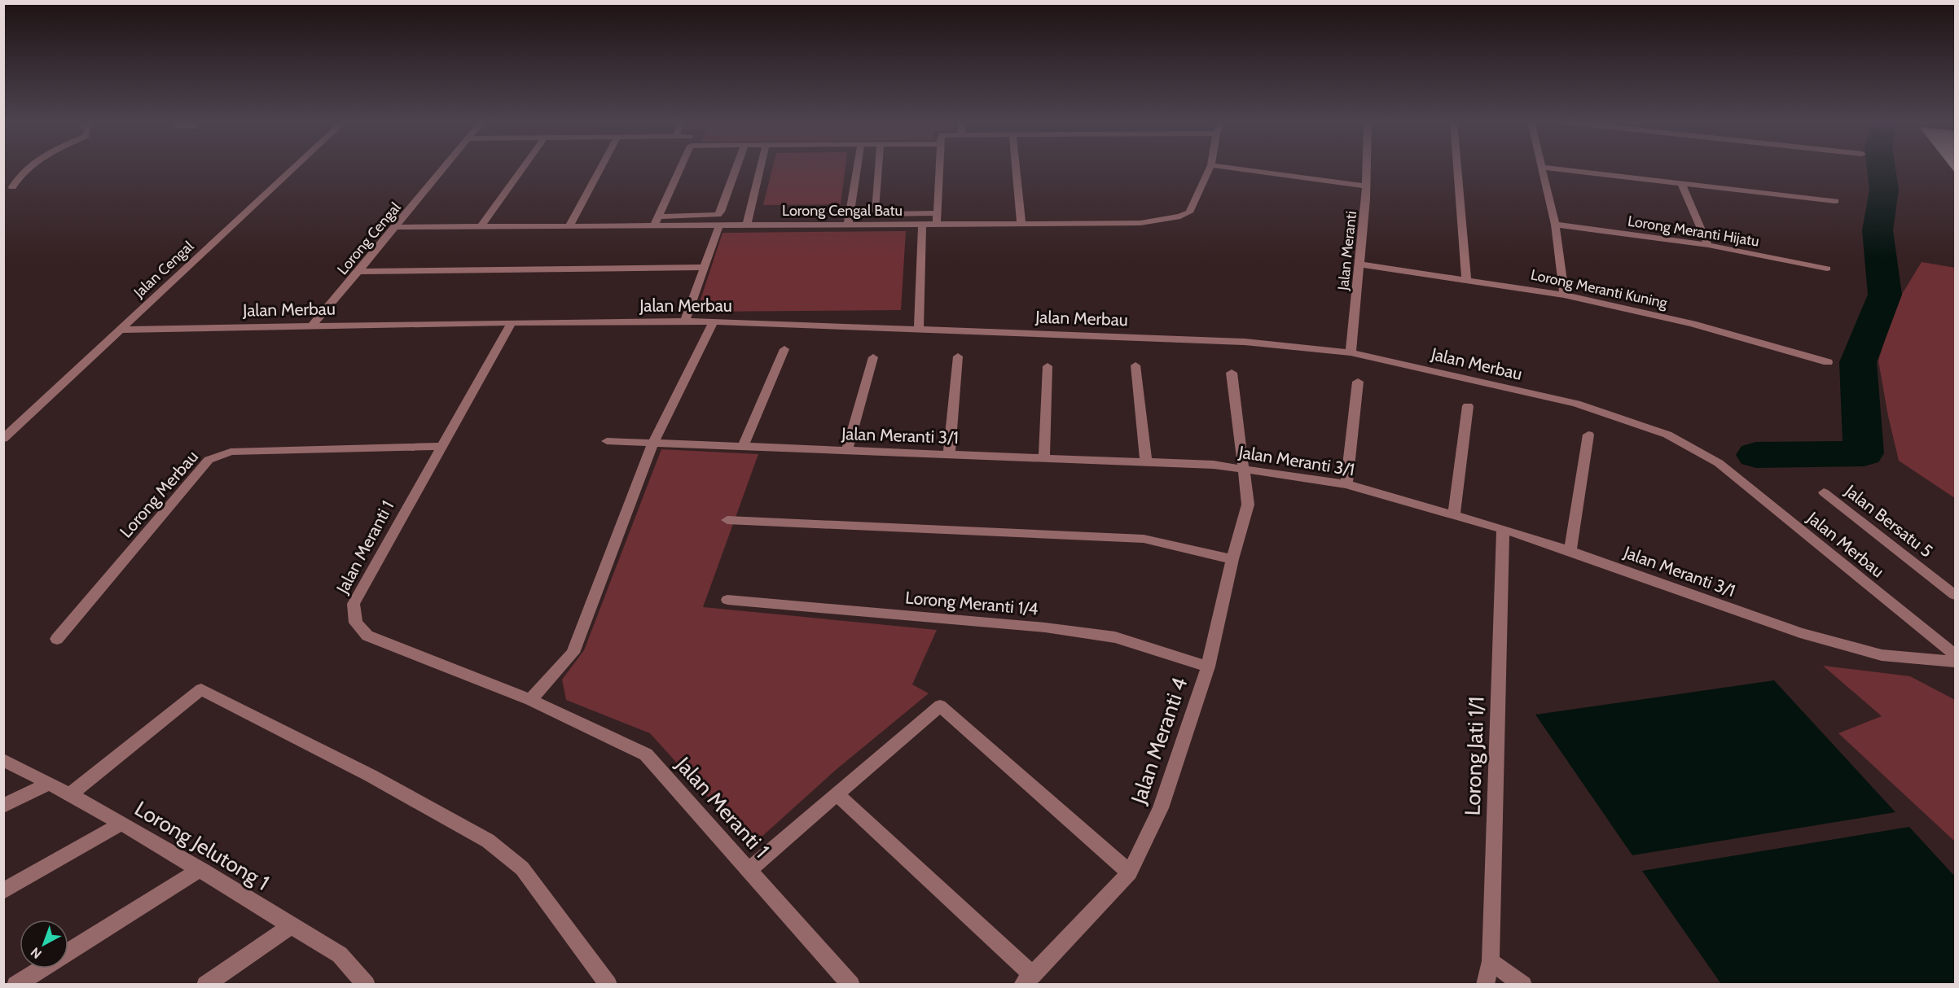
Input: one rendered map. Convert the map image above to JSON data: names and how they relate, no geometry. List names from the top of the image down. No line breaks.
{"streets":{"street":["Lorong Cengal Batu","Lorong Meranti Hijatu","Lorong Cengal","Jalan Meranti","Jalan Cengal","Lorong Meranti Kuning","Jalan Merbau","Jalan Meranti 3/1","Lorong Merbau","Jalan Bersatu 5","Jalan Meranti 1","Lorong Meranti 1/4","Jalan Meranti 4","Lorong Jati 1/1","Lorong Jelutong 1"]},"crossings":[["Lorong Cengal Batu","Lorong Cengal"],["Lorong Cengal","Jalan Merbau"],["Jalan Meranti","Lorong Meranti Kuning"],["Jalan Meranti","Jalan Merbau"],["Jalan Cengal","Jalan Merbau"],["Jalan Merbau","Jalan Meranti 1"],["Jalan Meranti 3/1","Jalan Meranti 4"],["Jalan Meranti 3/1","Lorong Jati 1/1"],["Lorong Merbau","Jalan Meranti 1"],["Lorong Meranti 1/4","Jalan Meranti 4"]],"north":"bottom left"}
